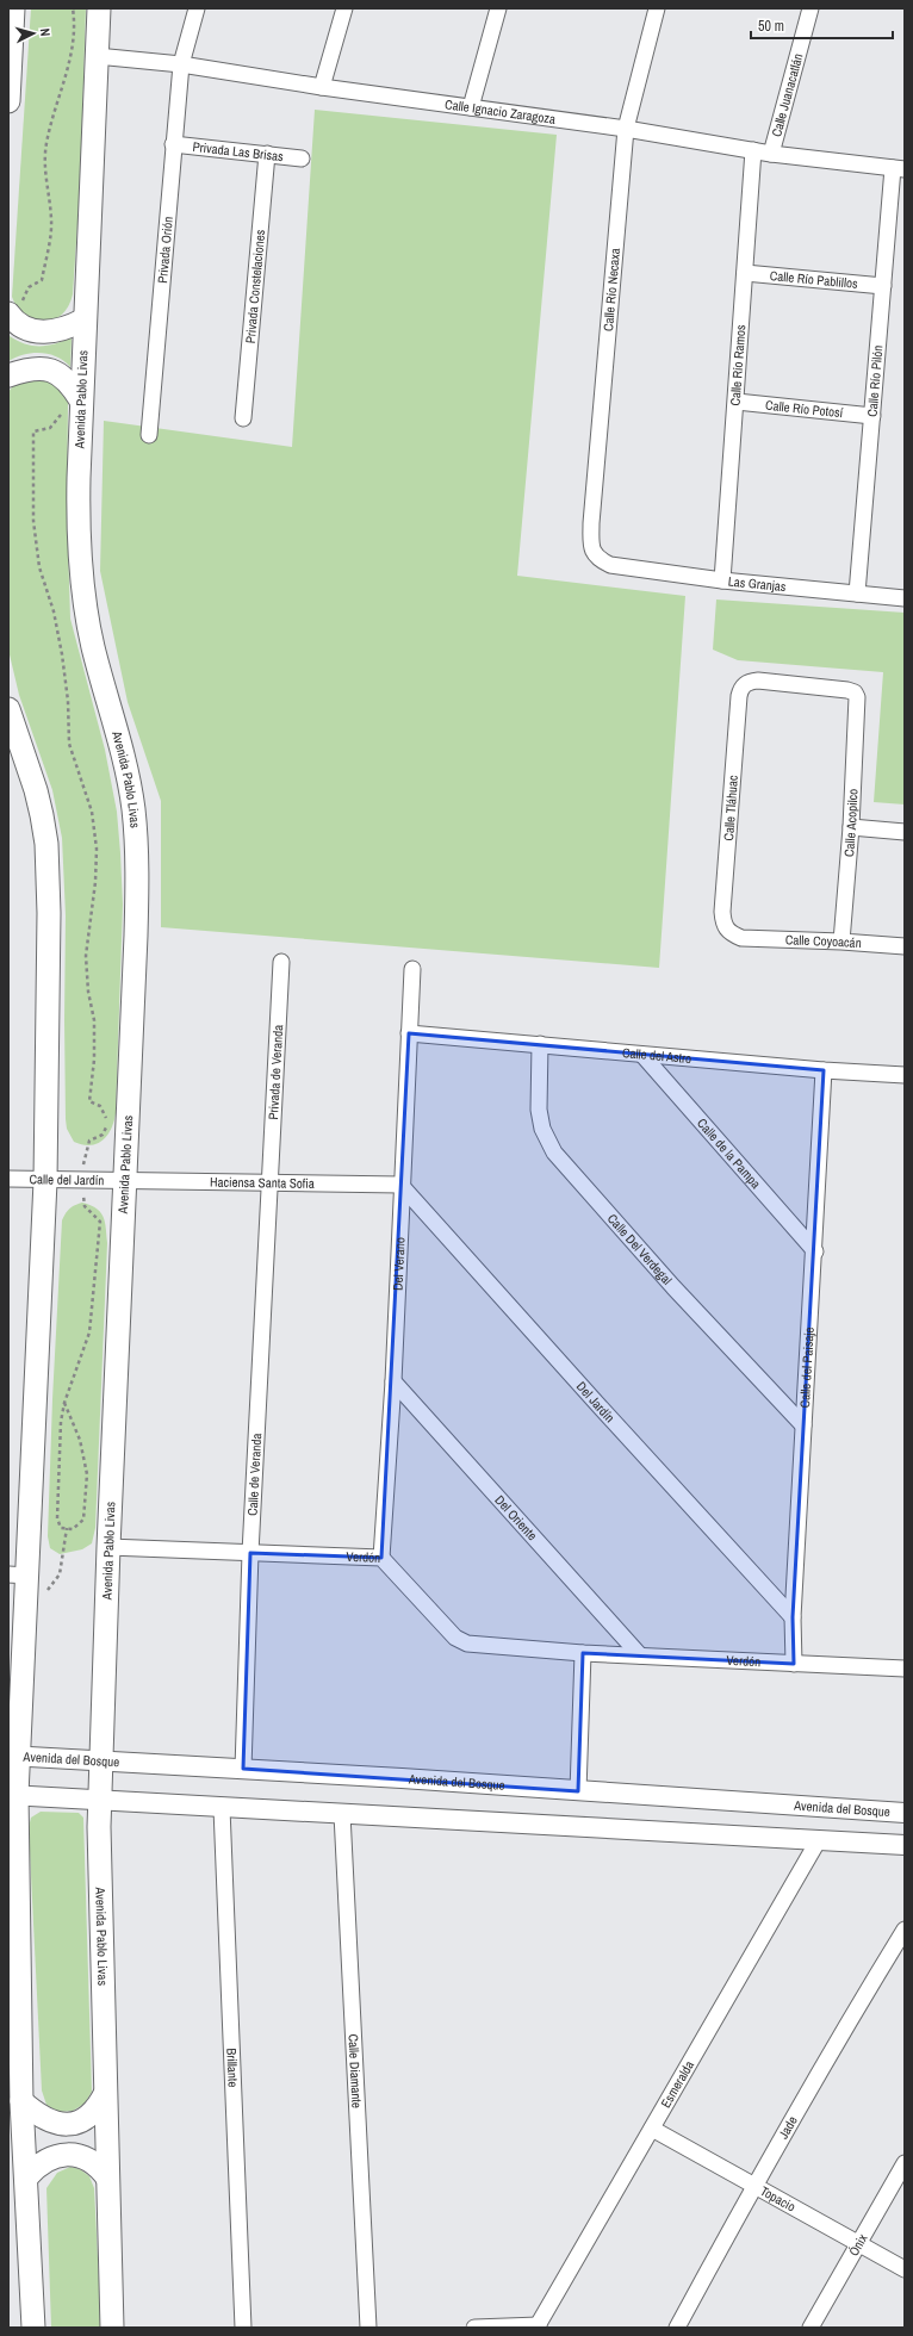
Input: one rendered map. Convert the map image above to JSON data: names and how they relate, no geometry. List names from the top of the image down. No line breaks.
{"streets":{"main road":["Avenida Pablo Livas"],"street":["Calle Juanacatlán","Calle Ignacio Zaragoza","Privada Las Brisas","Privada Orión","Calle Río Pablillos","Privada Constelaciones","Calle Río Necaxa","Calle Río Ramos","Calle Río Pilón","Calle Río Potosí","Las Granjas","Calle Tláhuac","Calle Acopilco","Calle Coyoacán","Calle del Astro","Privada de Veranda","Calle de la Pampa","Calle del Jardín","Haciensa Santa Sofia","Calle Del Verdegal","Del Verano","Calle del Paisaje","Del Jardín","Calle de Veranda","Del Oriente","Verdón","Avenida del Bosque","Brillante","Calle Diamante","Esmeralda","Jade","Topacio","Ónix"]},"crossings":[["Calle Juanacatlán","Calle Ignacio Zaragoza"],["Calle Ignacio Zaragoza","Privada Orión"],["Calle Ignacio Zaragoza","Calle Río Necaxa"],["Calle Ignacio Zaragoza","Calle Río Ramos"],["Calle Ignacio Zaragoza","Calle Río Pilón"],["Calle Ignacio Zaragoza","Avenida Pablo Livas"],["Privada Las Brisas","Privada Orión"],["Privada Las Brisas","Privada Constelaciones"],["Calle Río Pablillos","Calle Río Ramos"],["Calle Río Pablillos","Calle Río Pilón"],["Calle Río Necaxa","Las Granjas"],["Calle Río Ramos","Calle Río Potosí"],["Calle Río Ramos","Las Granjas"],["Calle Río Pilón","Calle Río Potosí"],["Calle Río Pilón","Las Granjas"],["Avenida Pablo Livas","Calle del Jardín"],["Avenida Pablo Livas","Haciensa Santa Sofia"],["Avenida Pablo Livas","Verdón"],["Avenida Pablo Livas","Avenida del Bosque"],["Calle Tláhuac","Calle Acopilco"],["Calle Tláhuac","Calle Coyoacán"],["Calle Acopilco","Calle Coyoacán"],["Calle del Astro","Calle de la Pampa"],["Calle del Astro","Calle Del Verdegal"],["Calle del Astro","Del Verano"],["Calle del Astro","Calle del Paisaje"],["Privada de Veranda","Haciensa Santa Sofia"],["Privada de Veranda","Calle de Veranda"],["Calle de la Pampa","Calle del Paisaje"],["Calle del Jardín","Haciensa Santa Sofia"],["Haciensa Santa Sofia","Del Verano"],["Haciensa Santa Sofia","Del Jardín"],["Haciensa Santa Sofia","Calle de Veranda"],["Calle Del Verdegal","Calle del Paisaje"],["Del Verano","Del Jardín"],["Del Verano","Del Oriente"],["Del Verano","Verdón"],["Calle del Paisaje","Del Jardín"],["Calle del Paisaje","Verdón"],["Calle de Veranda","Verdón"],["Calle de Veranda","Avenida del Bosque"],["Del Oriente","Verdón"],["Esmeralda","Topacio"],["Jade","Topacio"],["Topacio","Ónix"]],"scale_bar":"50 m","north":"right"}
